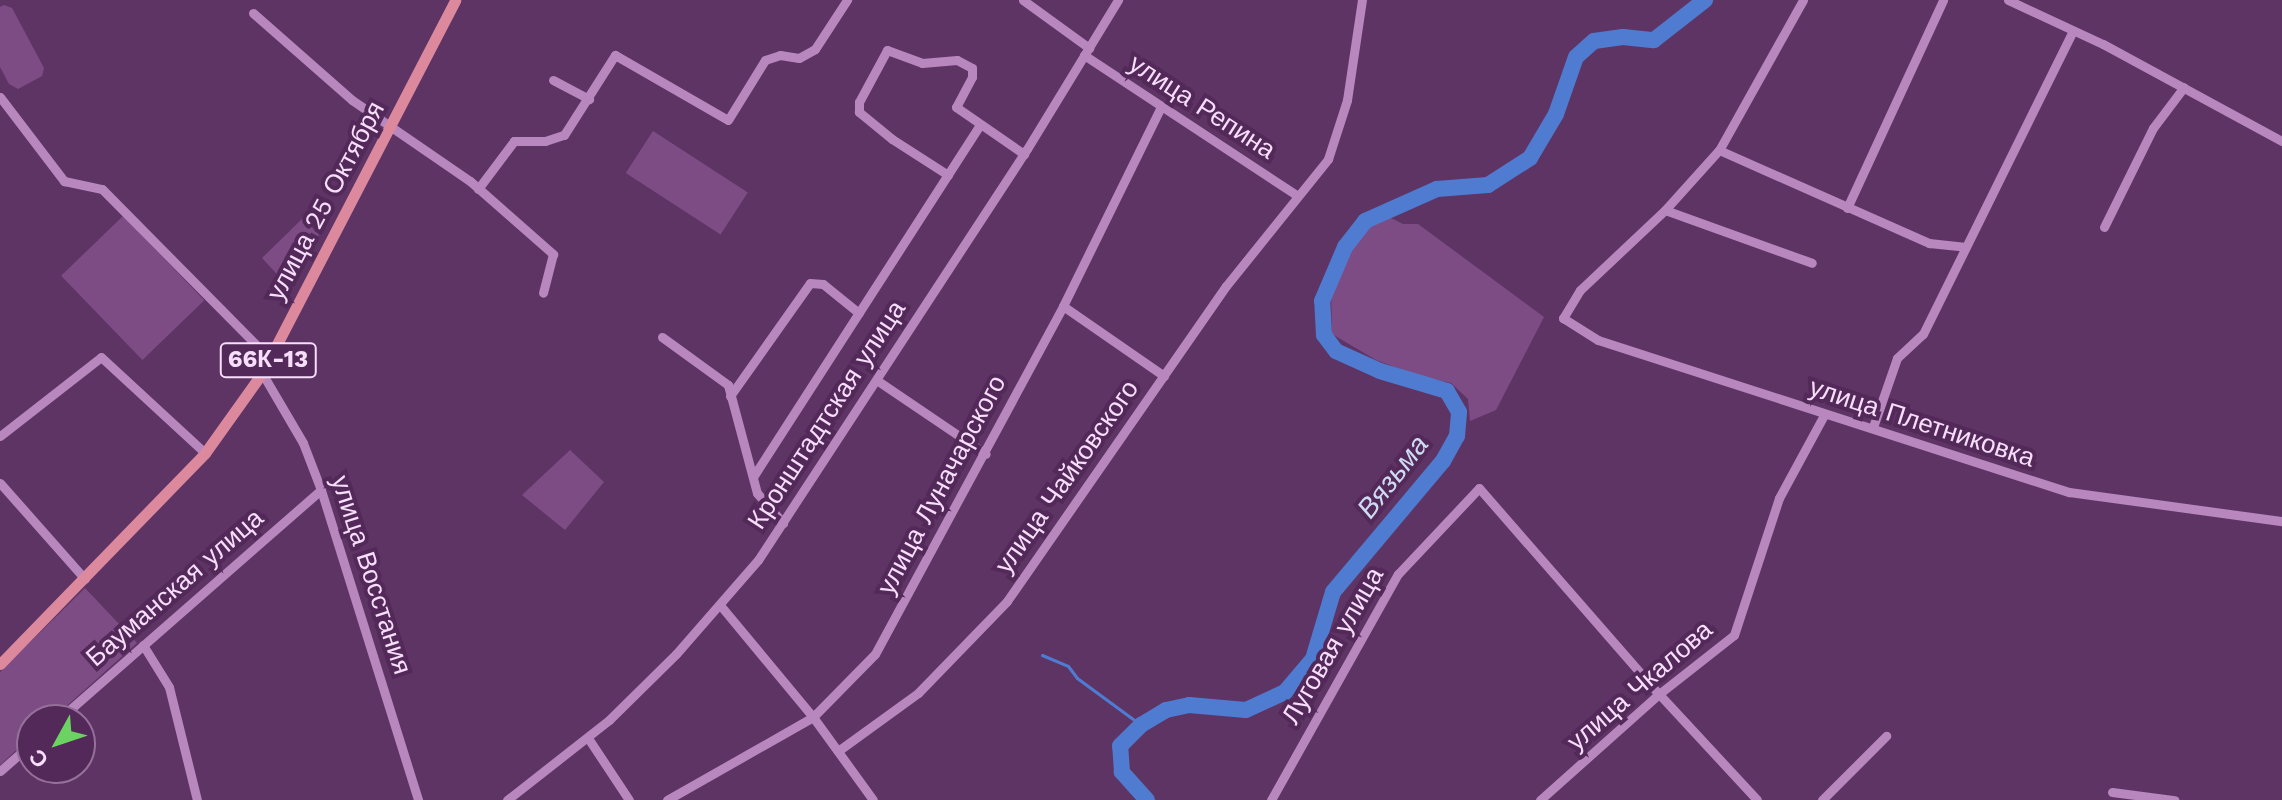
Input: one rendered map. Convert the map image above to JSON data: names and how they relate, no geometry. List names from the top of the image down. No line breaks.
{"streets":{"main road":["улица 25 Октября","66К-13"],"street":["улица Репина","Кронштадтская улица","улица Плетниковка","улица Чайковского","улица Луначарского","улица Восстания","Бауманская улица","Луговая улица","улица Чкалова"]},"crossings":[["улица Репина","Кронштадтская улица"],["улица Репина","улица Чайковского"],["улица Репина","улица Луначарского"],["улица 25 Октября","улица Восстания"],["улица Плетниковка","улица Чкалова"],["улица Восстания","Бауманская улица"],["Луговая улица","улица Чкалова"]],"water":["Вязьма"],"north":"bottom left"}
